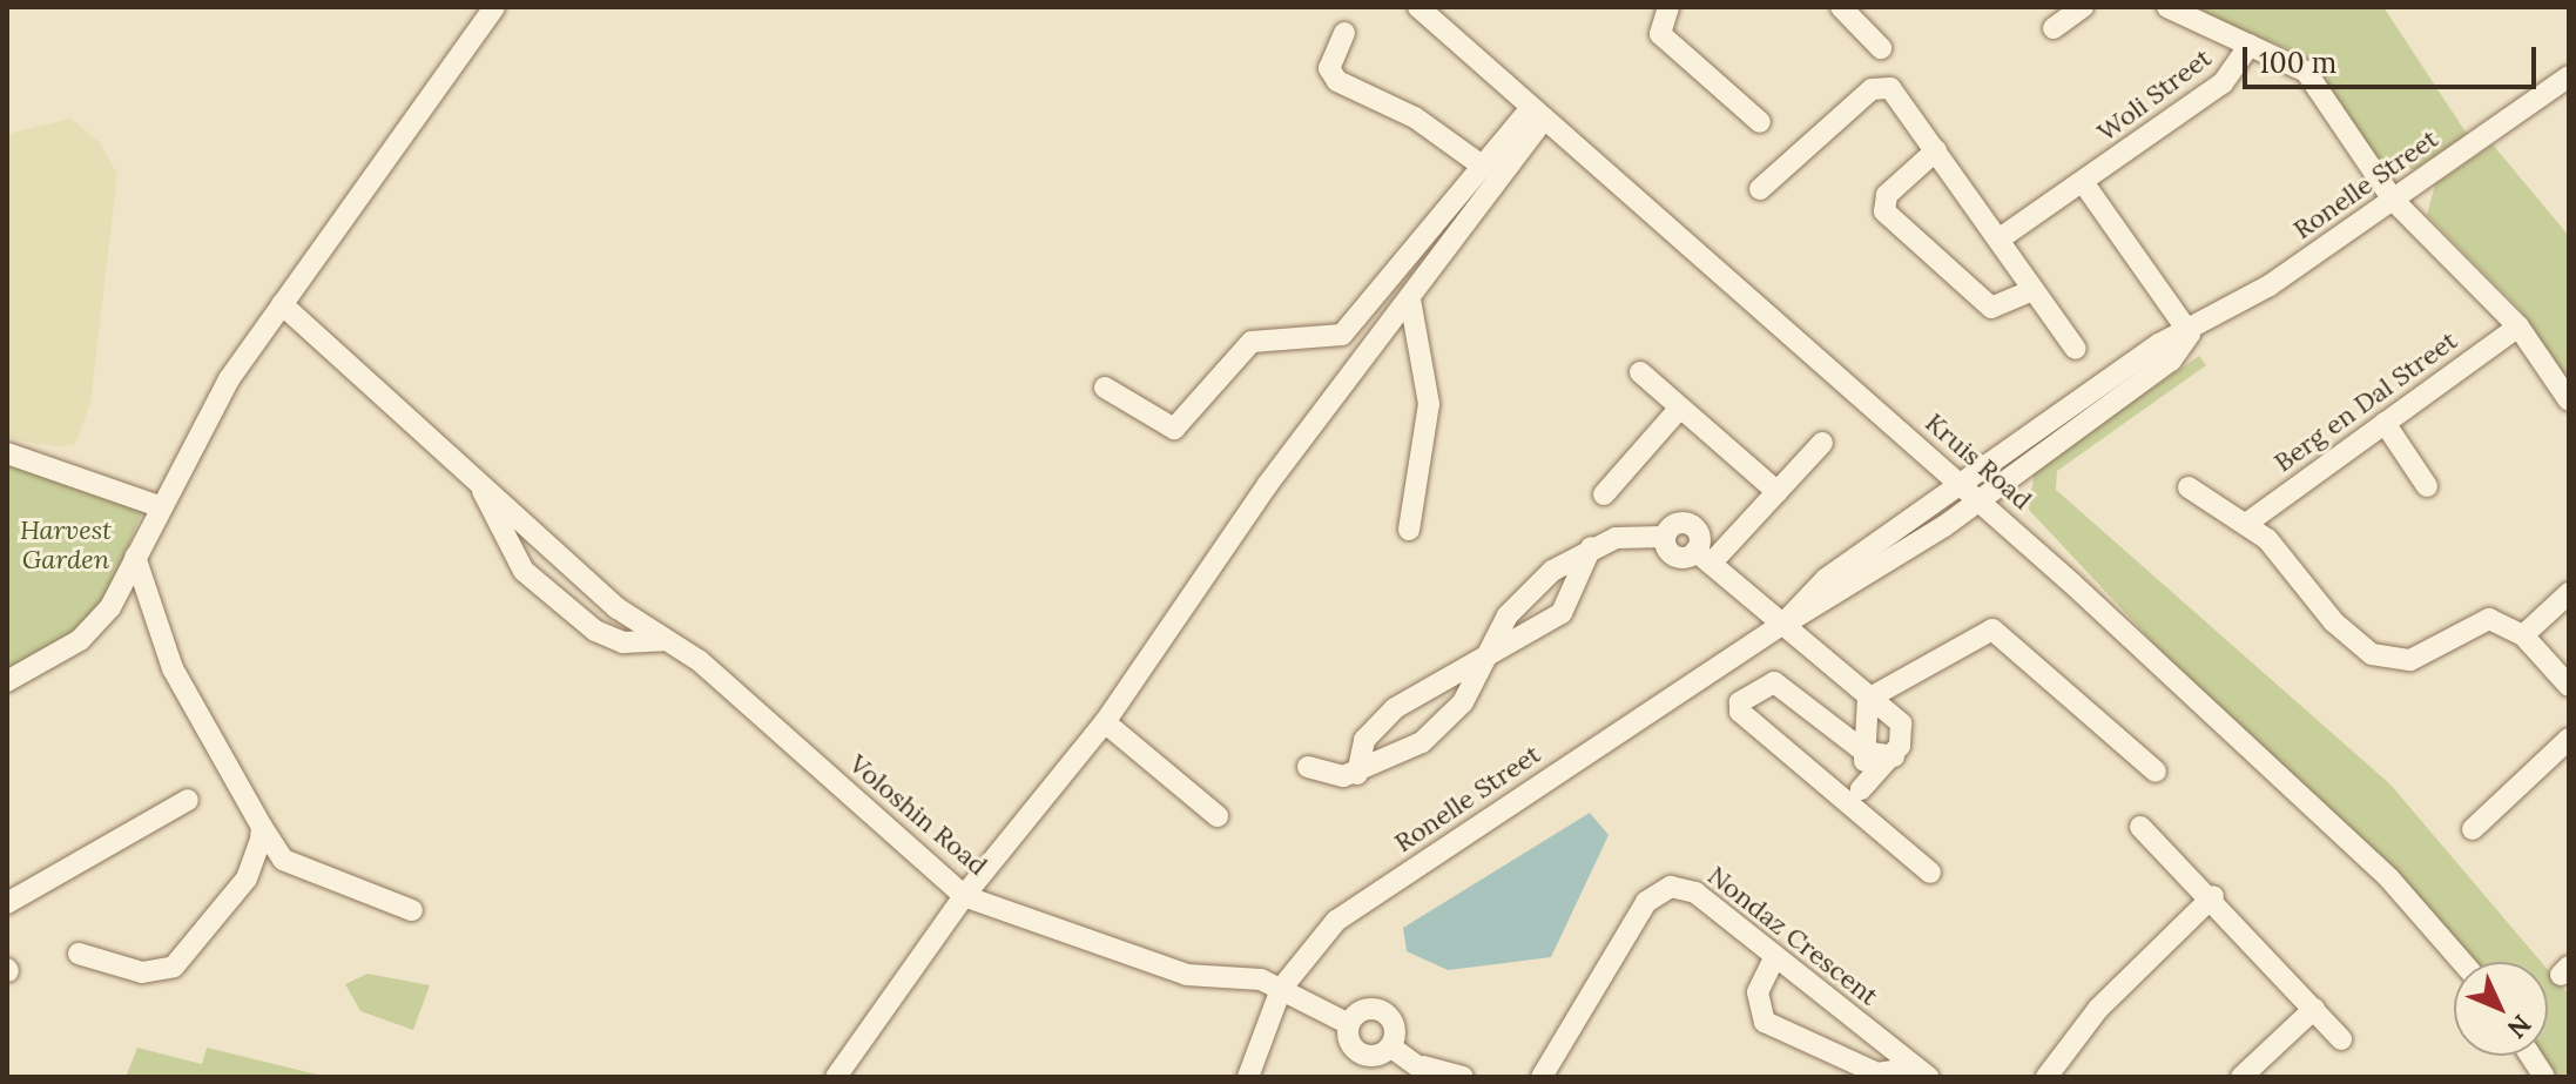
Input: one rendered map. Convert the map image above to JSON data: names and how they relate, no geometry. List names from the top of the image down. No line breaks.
{"streets":{"street":["Woli Street","Ronelle Street","Berg en Dal Street","Kruis Road","Voloshin Road","Nondaz Crescent"]},"crossings":[["Ronelle Street","Kruis Road"],["Ronelle Street","Voloshin Road"]],"parks":["Harvest Garden"],"scale_bar":"100 m","north":"bottom right"}
